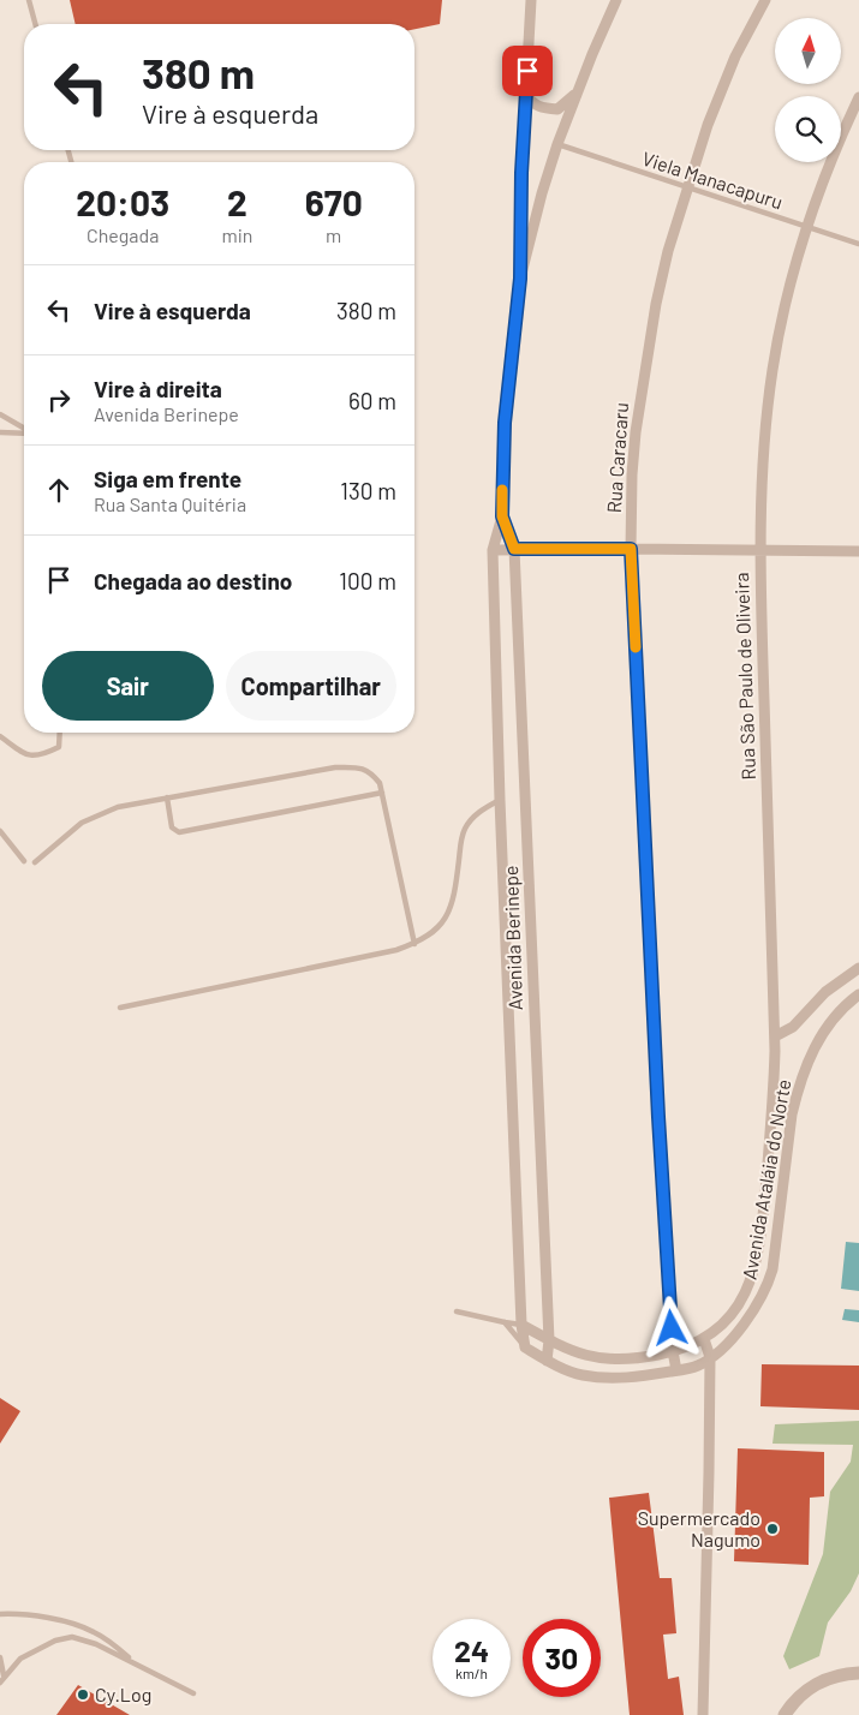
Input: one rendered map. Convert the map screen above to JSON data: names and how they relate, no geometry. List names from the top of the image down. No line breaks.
{"streets":{"street":["Rua Caracaru","Rua São Paulo de Oliveira","Avenida Berinepe","Avenida Ataláia do Norte"],"lane":["Viela Manacapuru"]},"crossings":[["Viela Manacapuru","Rua Caracaru"],["Viela Manacapuru","Rua São Paulo de Oliveira"],["Viela Manacapuru","Avenida Berinepe"],["Rua Caracaru","Avenida Ataláia do Norte"],["Rua São Paulo de Oliveira","Avenida Ataláia do Norte"],["Avenida Berinepe","Avenida Ataláia do Norte"]],"places":["Supermercado Nagumo","Cy.Log"],"north":"top","page":{"turn":["380 m","Vire à esquerda"],"eta":["20:03","Chegada","2","min","670","m"],"list":[{"name":"Vire à esquerda","value":"380 m"},{"name":"Vire à direita","note":"Avenida Berinepe","value":"60 m"},{"name":"Siga em frente","note":"Rua Santa Quitéria","value":"130 m"},{"name":"Chegada ao destino","value":"100 m"}],"buttons":["Sair","Compartilhar"],"speed":"24 km/h","limit":"30"}}
